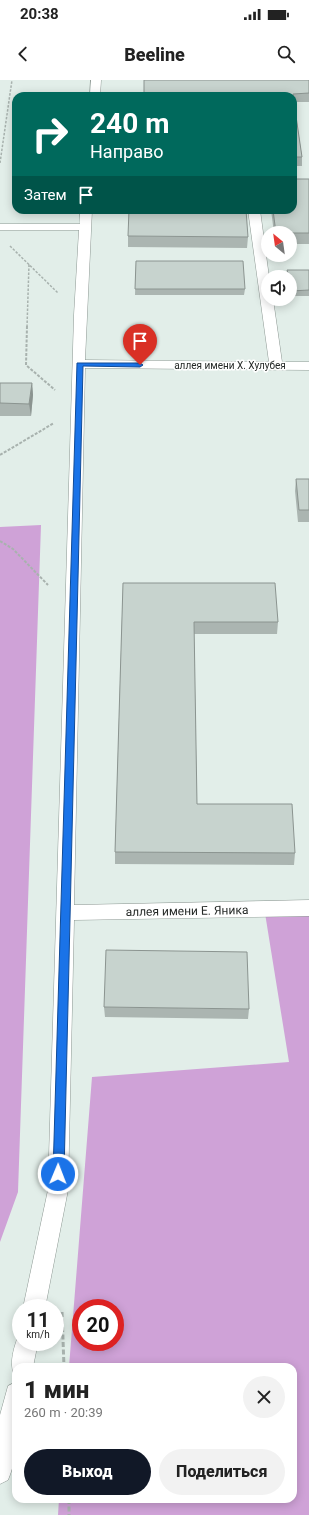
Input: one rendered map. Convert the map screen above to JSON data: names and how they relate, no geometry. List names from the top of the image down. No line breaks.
{"streets":{"lane":["аллея имени Х. Хулубея","аллея имени Е. Яника"]},"north":"top left","page":{"status":"20:38","header":"Beeline","turn":["240 m","Направо"],"then":"Затем","speed":"11 km/h","limit":"20","heading":["1 мин","260 m · 20:39"],"buttons":["Выход","Поделиться"]}}
